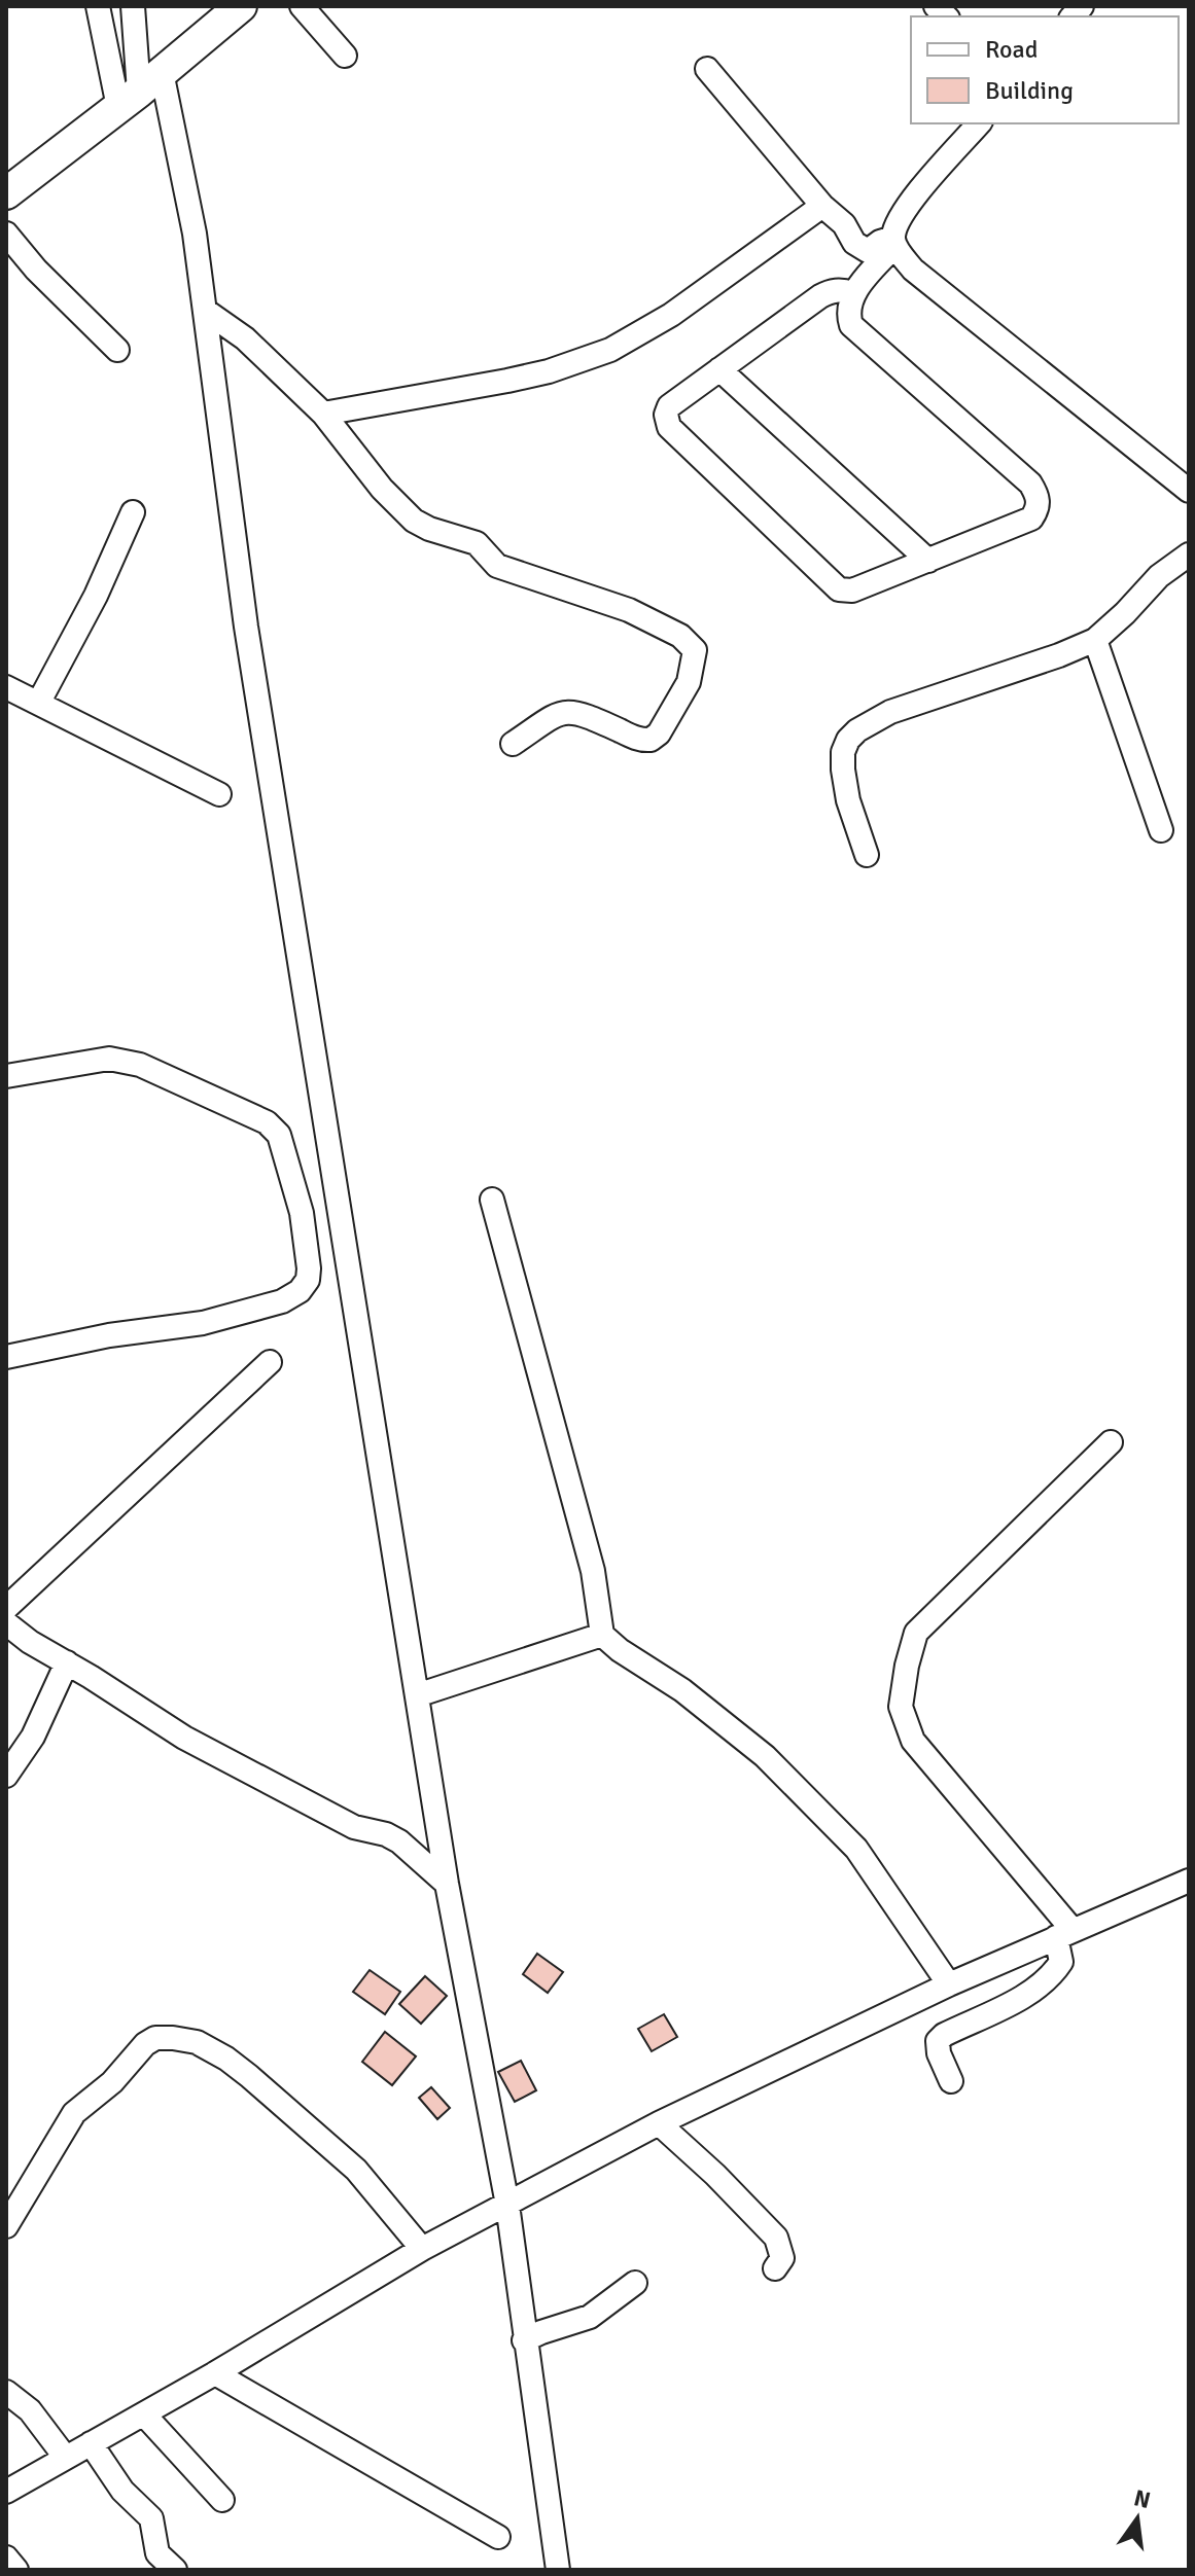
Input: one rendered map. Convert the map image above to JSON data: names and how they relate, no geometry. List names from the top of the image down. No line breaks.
{"legend":["Road","Building"],"north":"top"}
